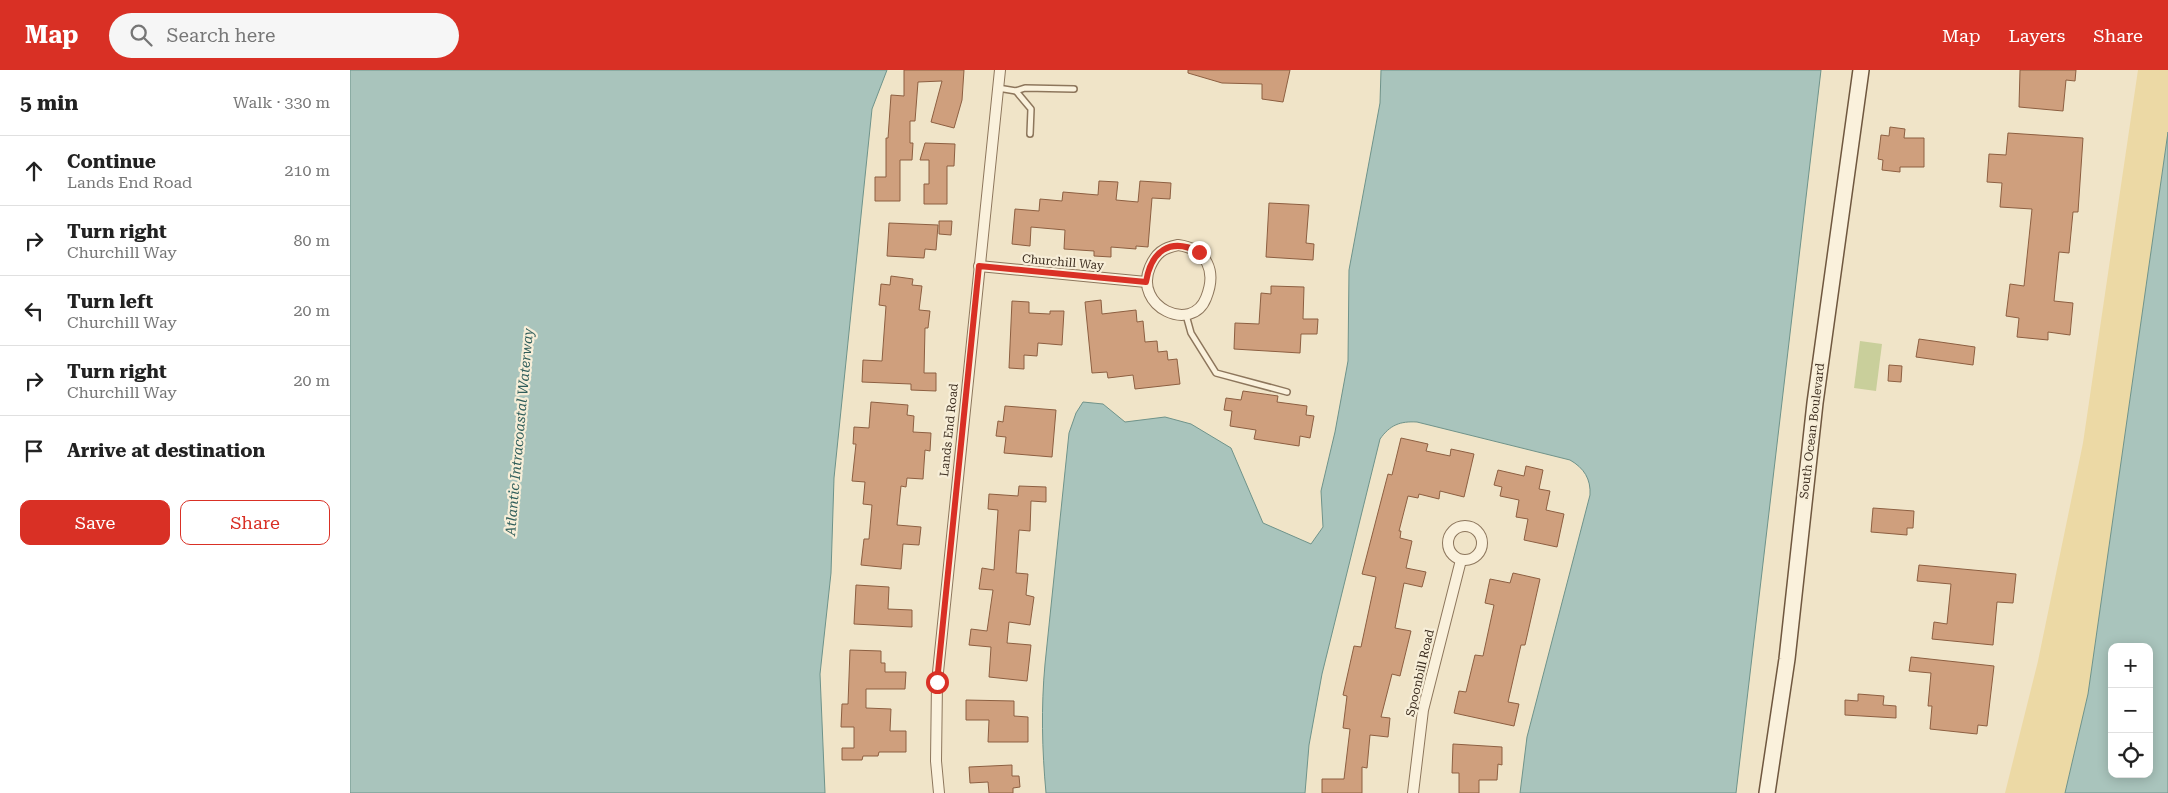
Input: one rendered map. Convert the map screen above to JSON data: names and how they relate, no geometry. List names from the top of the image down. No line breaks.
{"streets":{"main road":["South Ocean Boulevard"],"street":["Churchill Way","Lands End Road","Spoonbill Road"]},"crossings":[["Churchill Way","Lands End Road"]],"water":["Atlantic Intracoastal Waterway"],"page":{"header":"Map","search":"Search here","nav":["Map","Layers","Share"],"heading":["5 min","Walk · 330 m"],"list":[["Continue","Lands End Road","210 m"],["Turn right","Churchill Way","80 m"],["Turn left","Churchill Way","20 m"],["Turn right","Churchill Way","20 m"],"Arrive at destination"],"buttons":["Save","Share"],"map_buttons":["+","−"]}}
